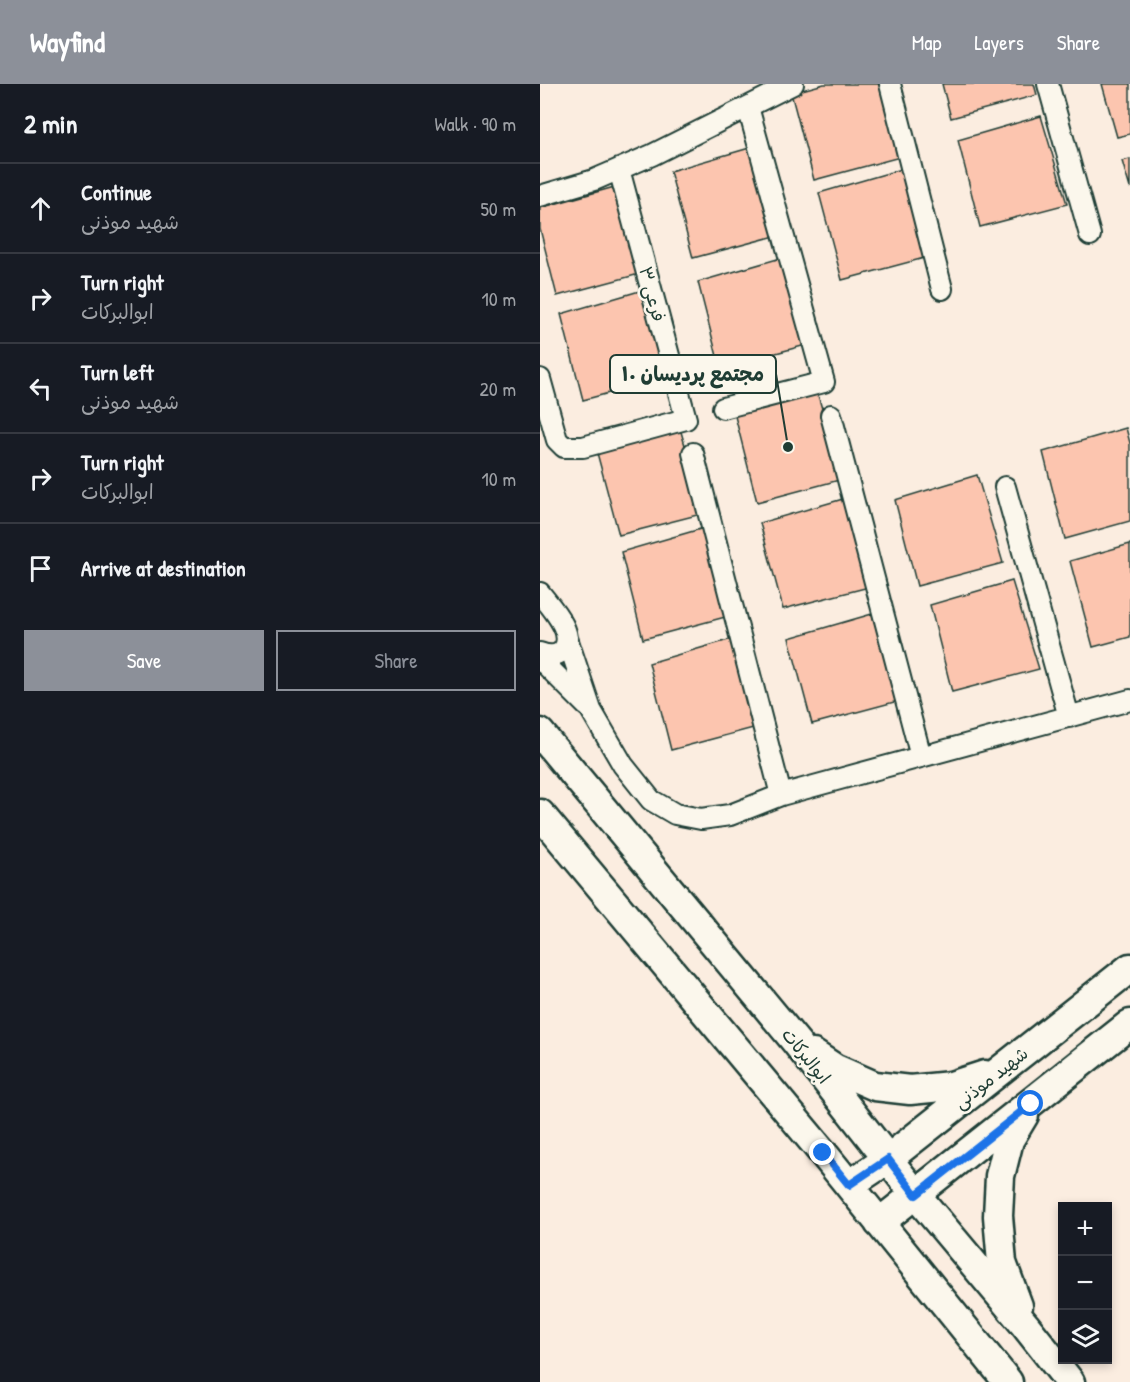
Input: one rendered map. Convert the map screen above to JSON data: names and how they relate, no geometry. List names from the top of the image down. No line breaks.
{"streets":{"main road":["ابوالبرکات","شهید موذنی"],"street":["فرعی ۳"]},"crossings":[["ابوالبرکات","شهید موذنی"]],"places":["مجتمع پردیسان ۱۰"],"page":{"header":"Wayfind","nav":["Map","Layers","Share"],"heading":["2 min","Walk · 90 m"],"list":[["Continue","شهید موذنی","50 m"],["Turn right","ابوالبرکات","10 m"],["Turn left","شهید موذنی","20 m"],["Turn right","ابوالبرکات","10 m"],"Arrive at destination"],"buttons":["Save","Share"],"map_buttons":["+","−"]}}
